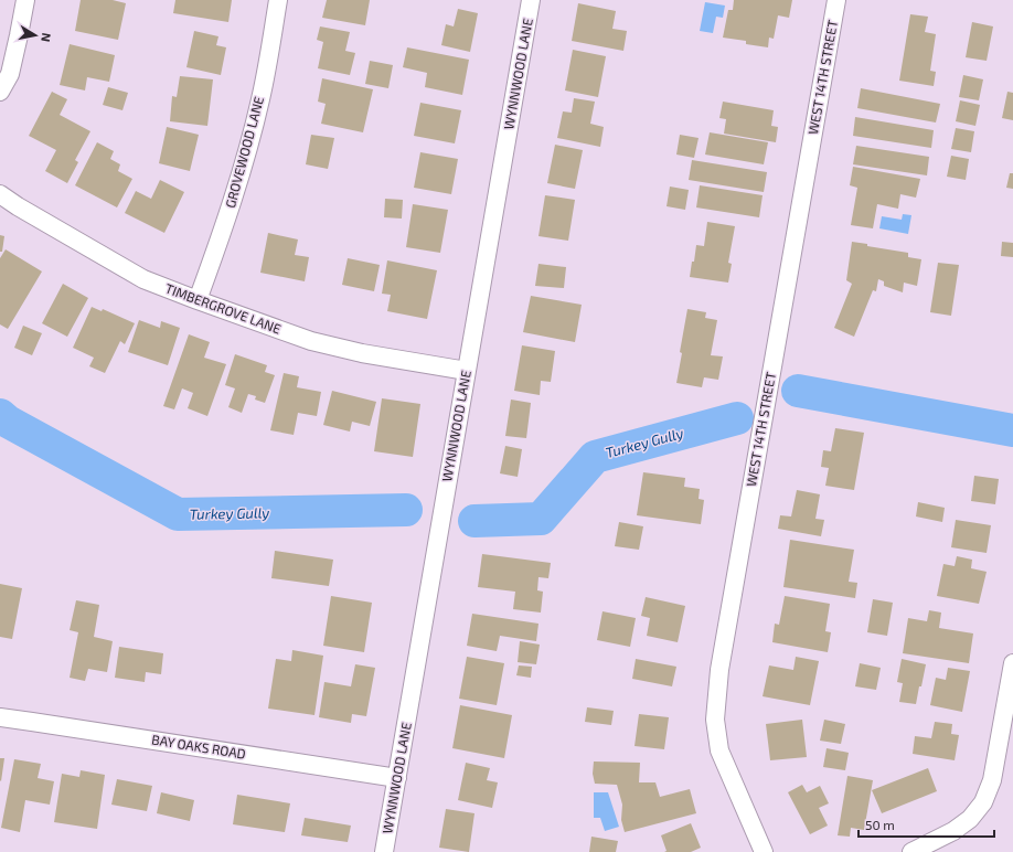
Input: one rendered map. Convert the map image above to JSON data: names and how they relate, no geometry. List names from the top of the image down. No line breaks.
{"streets":{"street":["WYNNWOOD LANE","WEST 14TH STREET","GROVEWOOD LANE","TIMBERGROVE LANE","BAY OAKS ROAD"]},"crossings":[["WYNNWOOD LANE","TIMBERGROVE LANE"],["WYNNWOOD LANE","BAY OAKS ROAD"],["GROVEWOOD LANE","TIMBERGROVE LANE"]],"water":["Turkey Gully"],"scale_bar":"50 m","north":"right"}
